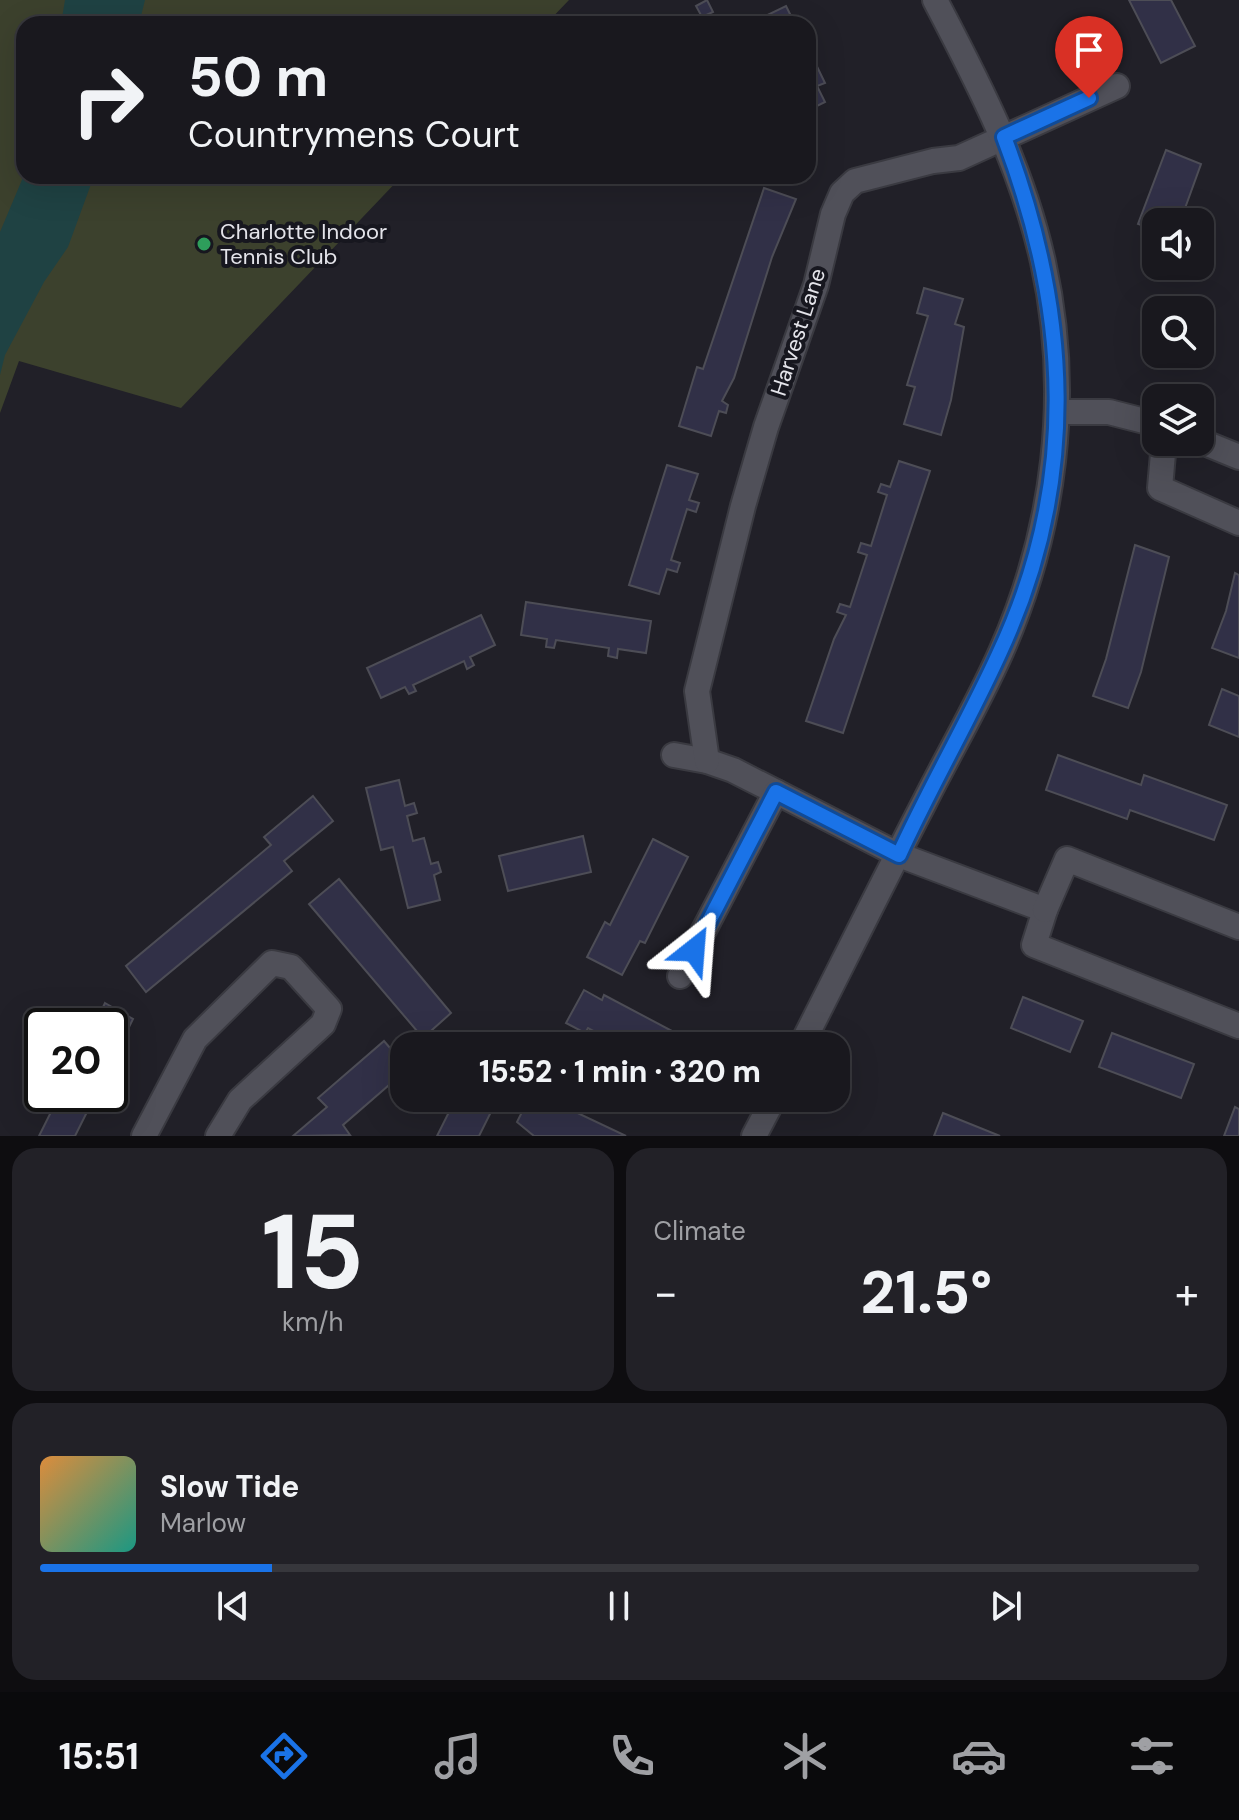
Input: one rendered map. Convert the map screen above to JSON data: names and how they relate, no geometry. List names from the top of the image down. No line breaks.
{"streets":{"street":["Harvest Lane"]},"places":["Charlotte Indoor Tennis Club"],"page":{"turn":["50 m","Countrymens Court"],"limit":"20","trip":"15:52 · 1 min · 320 m","tile":[["15","km/h"],"Climate"],"heat":["−","21.5°","+"],"song":["Slow Tide","Marlow"],"tabs":"15:51"}}
